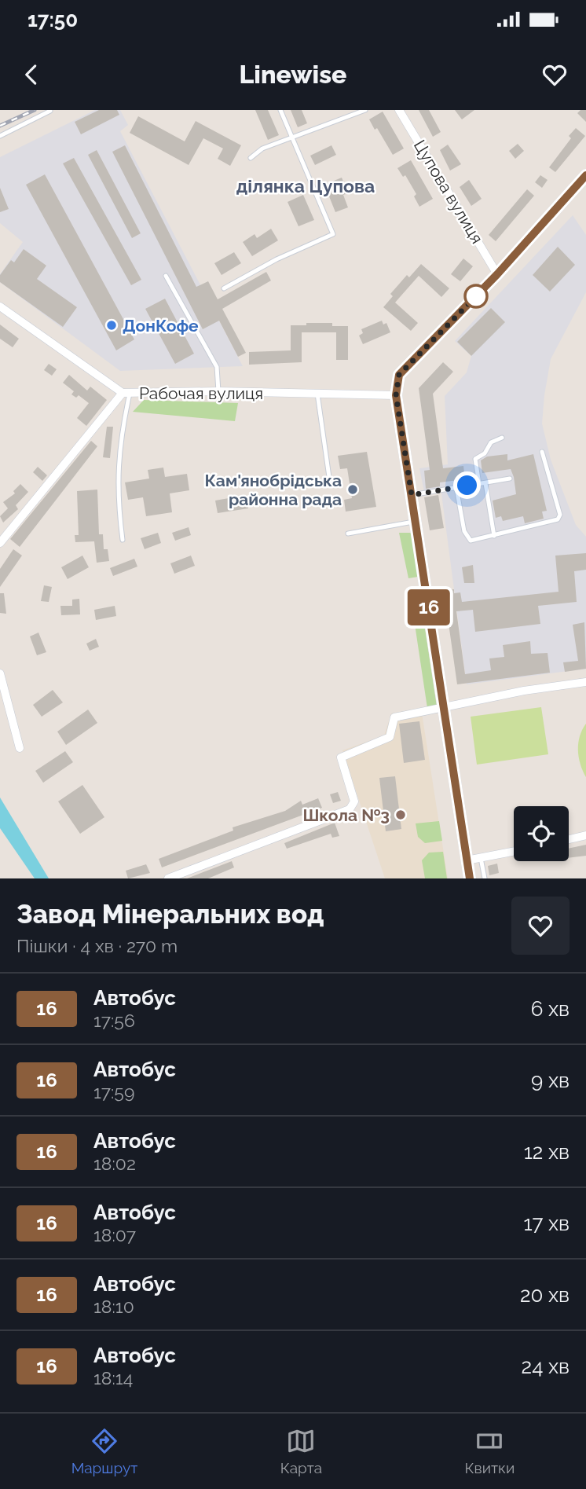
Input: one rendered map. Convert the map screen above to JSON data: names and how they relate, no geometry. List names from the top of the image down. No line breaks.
{"streets":{"street":["Цупова вулиця","Рабочая вулиця"]},"districts":["ділянка Цупова"],"places":["ДонКофе","Кам'янобрідська районна рада","Школа №3"],"lines":["bus line 16"],"page":{"status":"17:50","header":"Linewise","on_map":"16","heading":["Завод Мінеральних вод","Пішки · 4 хв · 270 m"],"list":[{"mark":"16","name":"Автобус","note":"17:56","value":"6 хв"},{"mark":"16","name":"Автобус","note":"17:59","value":"9 хв"},{"mark":"16","name":"Автобус","note":"18:02","value":"12 хв"},{"mark":"16","name":"Автобус","note":"18:07","value":"17 хв"},{"mark":"16","name":"Автобус","note":"18:10","value":"20 хв"},{"mark":"16","name":"Автобус","note":"18:14","value":"24 хв"}],"tabs":["Маршрут","Карта","Квитки"]}}
